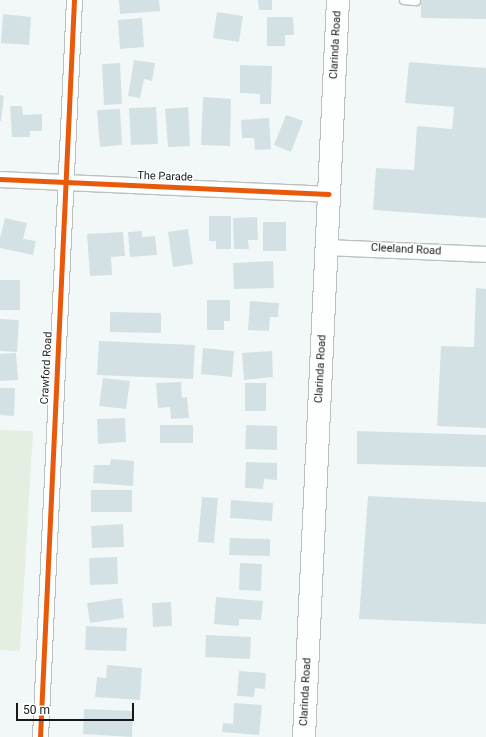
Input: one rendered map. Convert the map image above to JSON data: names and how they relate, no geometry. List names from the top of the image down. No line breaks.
{"streets":{"main road":["Clarinda Road"],"street":["The Parade","Cleeland Road","Crawford Road"]},"crossings":[["Clarinda Road","The Parade"],["Clarinda Road","Cleeland Road"],["The Parade","Crawford Road"]],"scale_bar":"50 m"}
